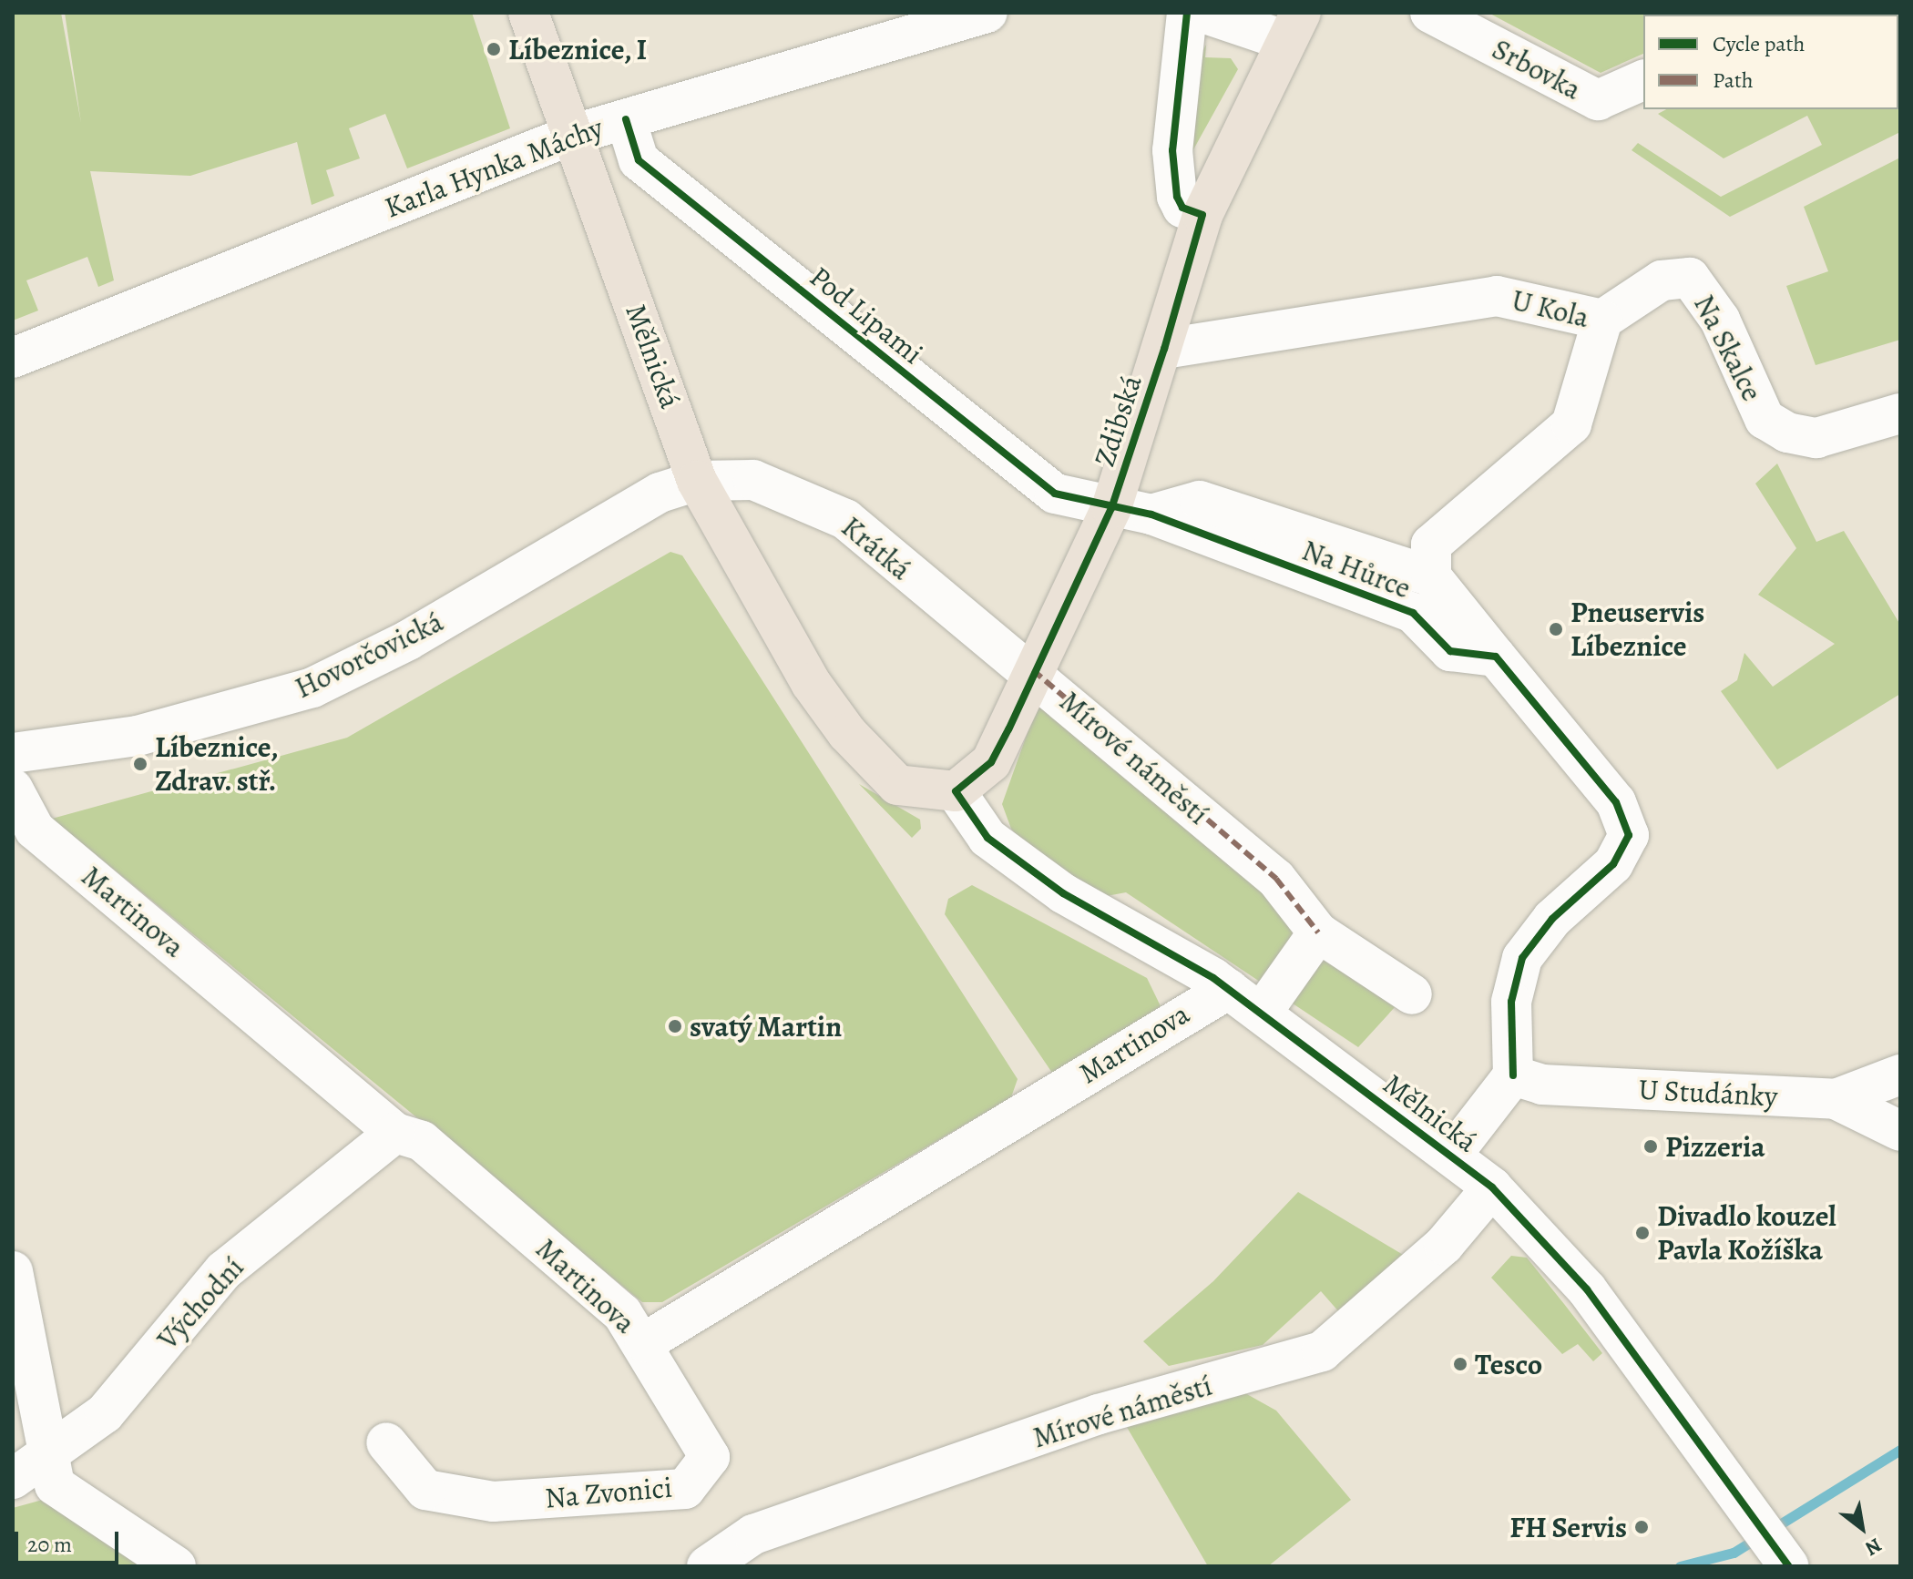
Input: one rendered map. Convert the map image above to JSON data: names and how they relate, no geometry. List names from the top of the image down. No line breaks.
{"streets":{"main road":["Mělnická","Zdibská","Mírové náměstí"],"street":["Srbovka","Karla Hynka Máchy","U Kola","Pod Lipami","Na Skalce","Krátká","Na Hůrce","Hovorčovická","Martinova","U Studánky","Východní","Na Zvonici"]},"crossings":[["Karla Hynka Máchy","Pod Lipami"],["Karla Hynka Máchy","Mělnická"],["U Kola","Na Skalce"],["U Kola","Zdibská"],["U Kola","Na Hůrce"],["Pod Lipami","Zdibská"],["Pod Lipami","Na Hůrce"],["Mělnická","Krátká"],["Mělnická","Hovorčovická"],["Mělnická","Mírové náměstí"],["Mělnická","Martinova"],["Zdibská","Krátká"],["Zdibská","Na Hůrce"],["Zdibská","Mírové náměstí"],["Krátká","Hovorčovická"],["Krátká","Mírové náměstí"],["Martinova","Východní"],["Martinova","Na Zvonici"]],"places":["Líbeznice, I","Pneuservis Líbeznice","Líbeznice, Zdrav. stř.","svatý Martin","Pizzeria","Divadlo kouzel Pavla Kožíška","Tesco","FH Servis"],"legend":["Cycle path","Path"],"scale_bar":"20 m","north":"bottom right"}
